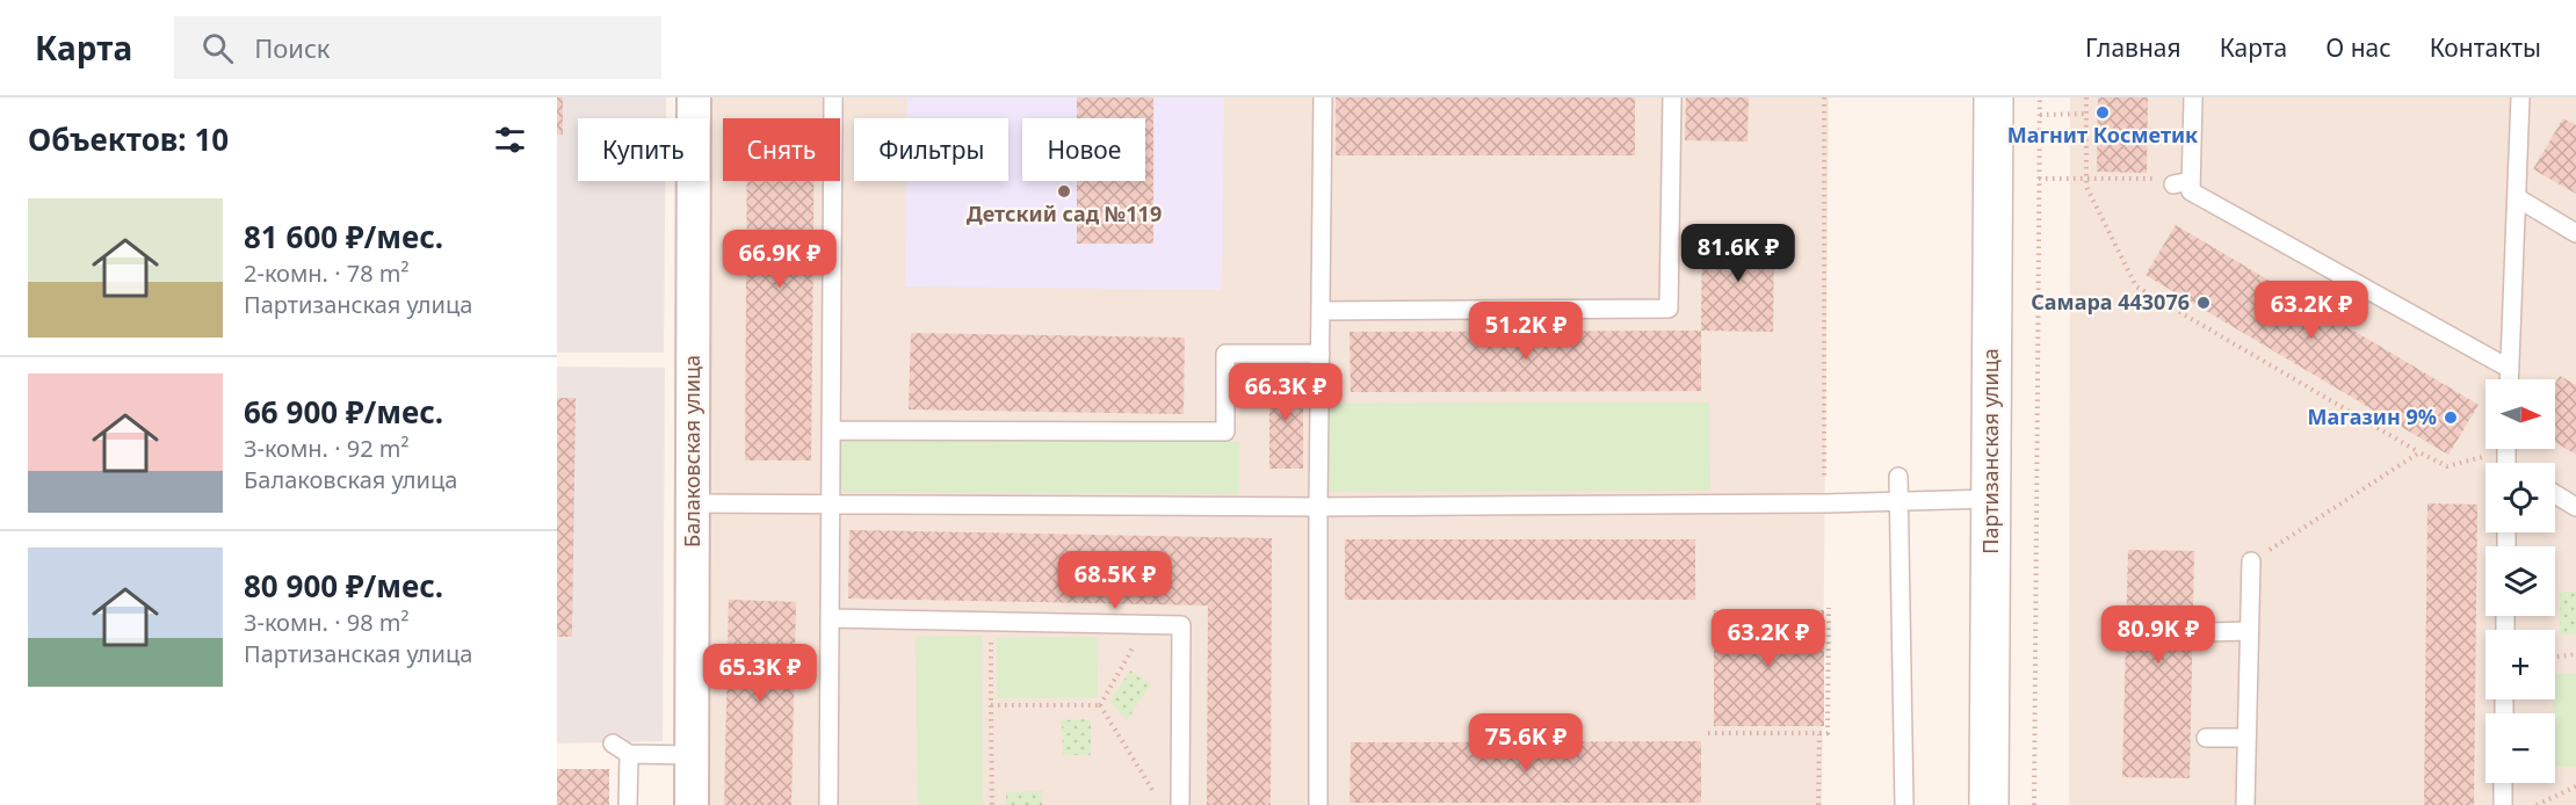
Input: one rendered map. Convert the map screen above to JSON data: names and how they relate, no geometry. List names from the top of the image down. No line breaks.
{"streets":{"street":["Балаковская улица","Партизанская улица"]},"places":["Магнит Косметик","Детский сад №119","Самара 443076","Магазин 9%"],"north":"right","page":{"header":"Карта","search":"Поиск","nav":["Главная","Карта","О нас","Контакты"],"heading":"Объектов: 10","chip":["Купить","Снять","Фильтры","Новое"],"list":[{"name":"81 600 ₽/мес.","note":"2-комн. · 78 m² · Партизанская улица"},{"name":"66 900 ₽/мес.","note":"3-комн. · 92 m² · Балаковская улица"},{"name":"80 900 ₽/мес.","note":"3-комн. · 98 m² · Партизанская улица"}],"price":["81.6K ₽","66.9K ₽","63.2K ₽","51.2K ₽","66.3K ₽","68.5K ₽","80.9K ₽","63.2K ₽","65.3K ₽","75.6K ₽"],"map_buttons":["+","−"]}}
